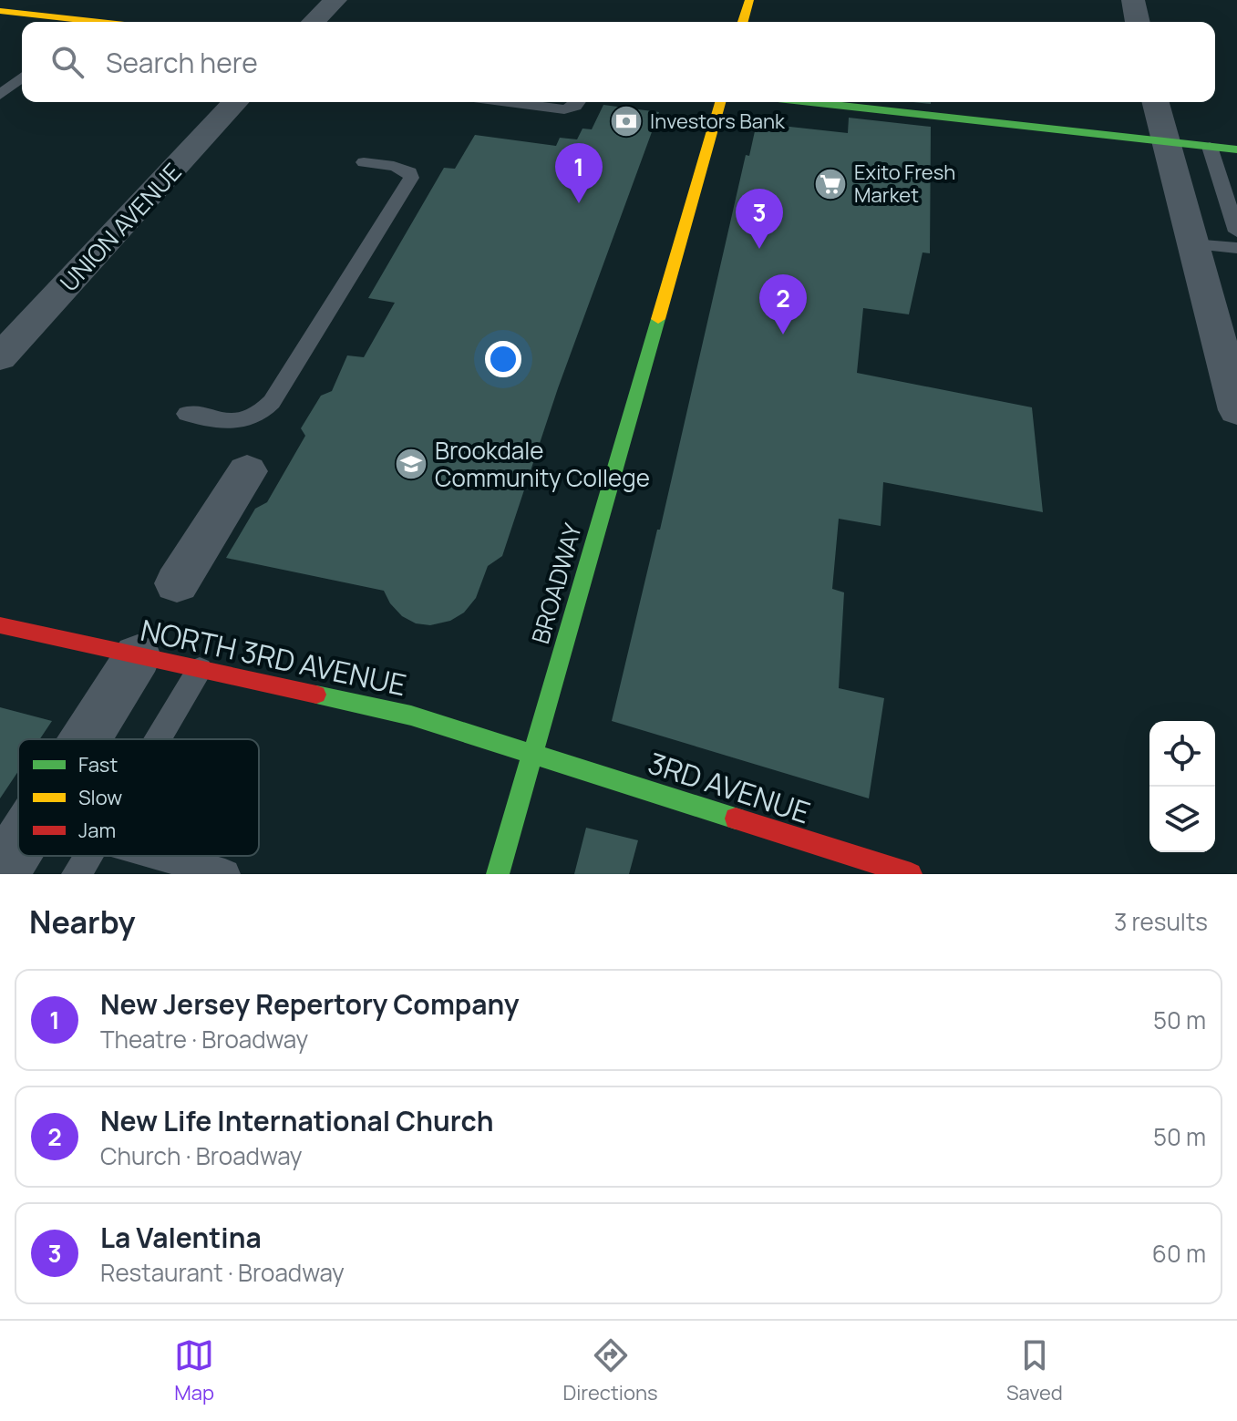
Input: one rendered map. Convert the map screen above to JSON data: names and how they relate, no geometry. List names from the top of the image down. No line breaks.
{"streets":{"street":["UNION AVENUE","BROADWAY","NORTH 3RD AVENUE","3RD AVENUE"]},"crossings":[["BROADWAY","NORTH 3RD AVENUE"],["BROADWAY","3RD AVENUE"],["NORTH 3RD AVENUE","3RD AVENUE"]],"places":{"bank":["Investors Bank"],"supermarket":["Exito Fresh Market"],"school or university":["Brookdale Community College"]},"legend":["Fast","Slow","Jam"],"page":{"search":"Search here","pins":["1","3","2"],"heading":["Nearby","3 results"],"list":[{"mark":"1","name":"New Jersey Repertory Company","note":"Theatre · Broadway","value":"50 m"},{"mark":"2","name":"New Life International Church","note":"Church · Broadway","value":"50 m"},{"mark":"3","name":"La Valentina","note":"Restaurant · Broadway","value":"60 m"}],"nav":["Map","Directions","Saved"]}}
